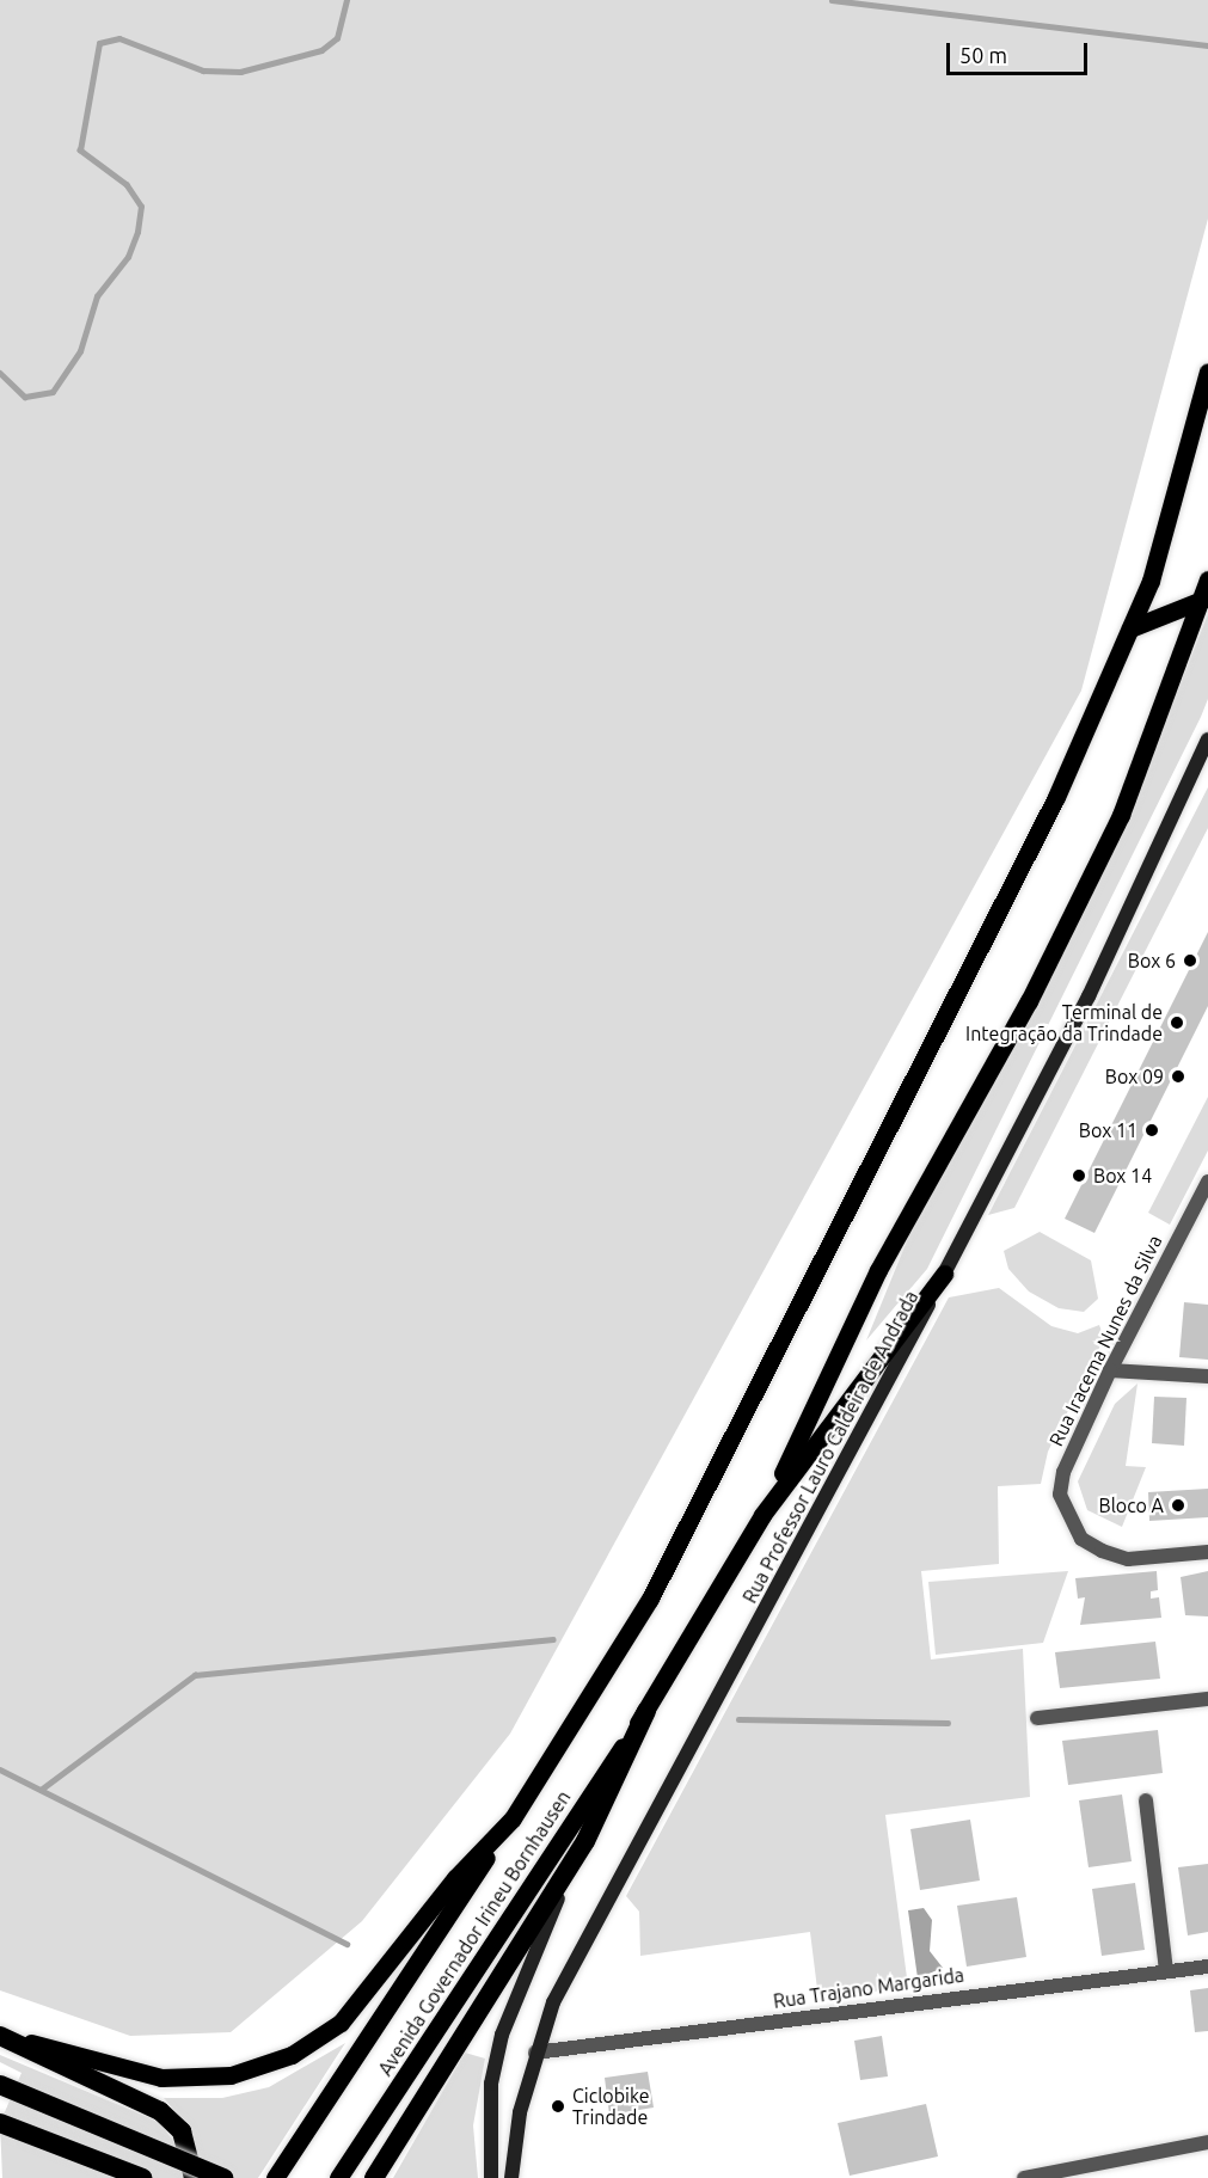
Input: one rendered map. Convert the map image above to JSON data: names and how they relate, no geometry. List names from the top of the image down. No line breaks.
{"streets":{"main road":["Rua Professor Lauro Caldeira de Andrada","Avenida Governador Irineu Bornhausen"],"street":["Rua Iracema Nunes da Silva","Rua Trajano Margarida"]},"crossings":[["Rua Professor Lauro Caldeira de Andrada","Rua Trajano Margarida"]],"places":["Box 6","Terminal de Integração da Trindade","Box 09","Box 11","Box 14","Bloco A","Ciclobike Trindade"],"scale_bar":"50 m"}
